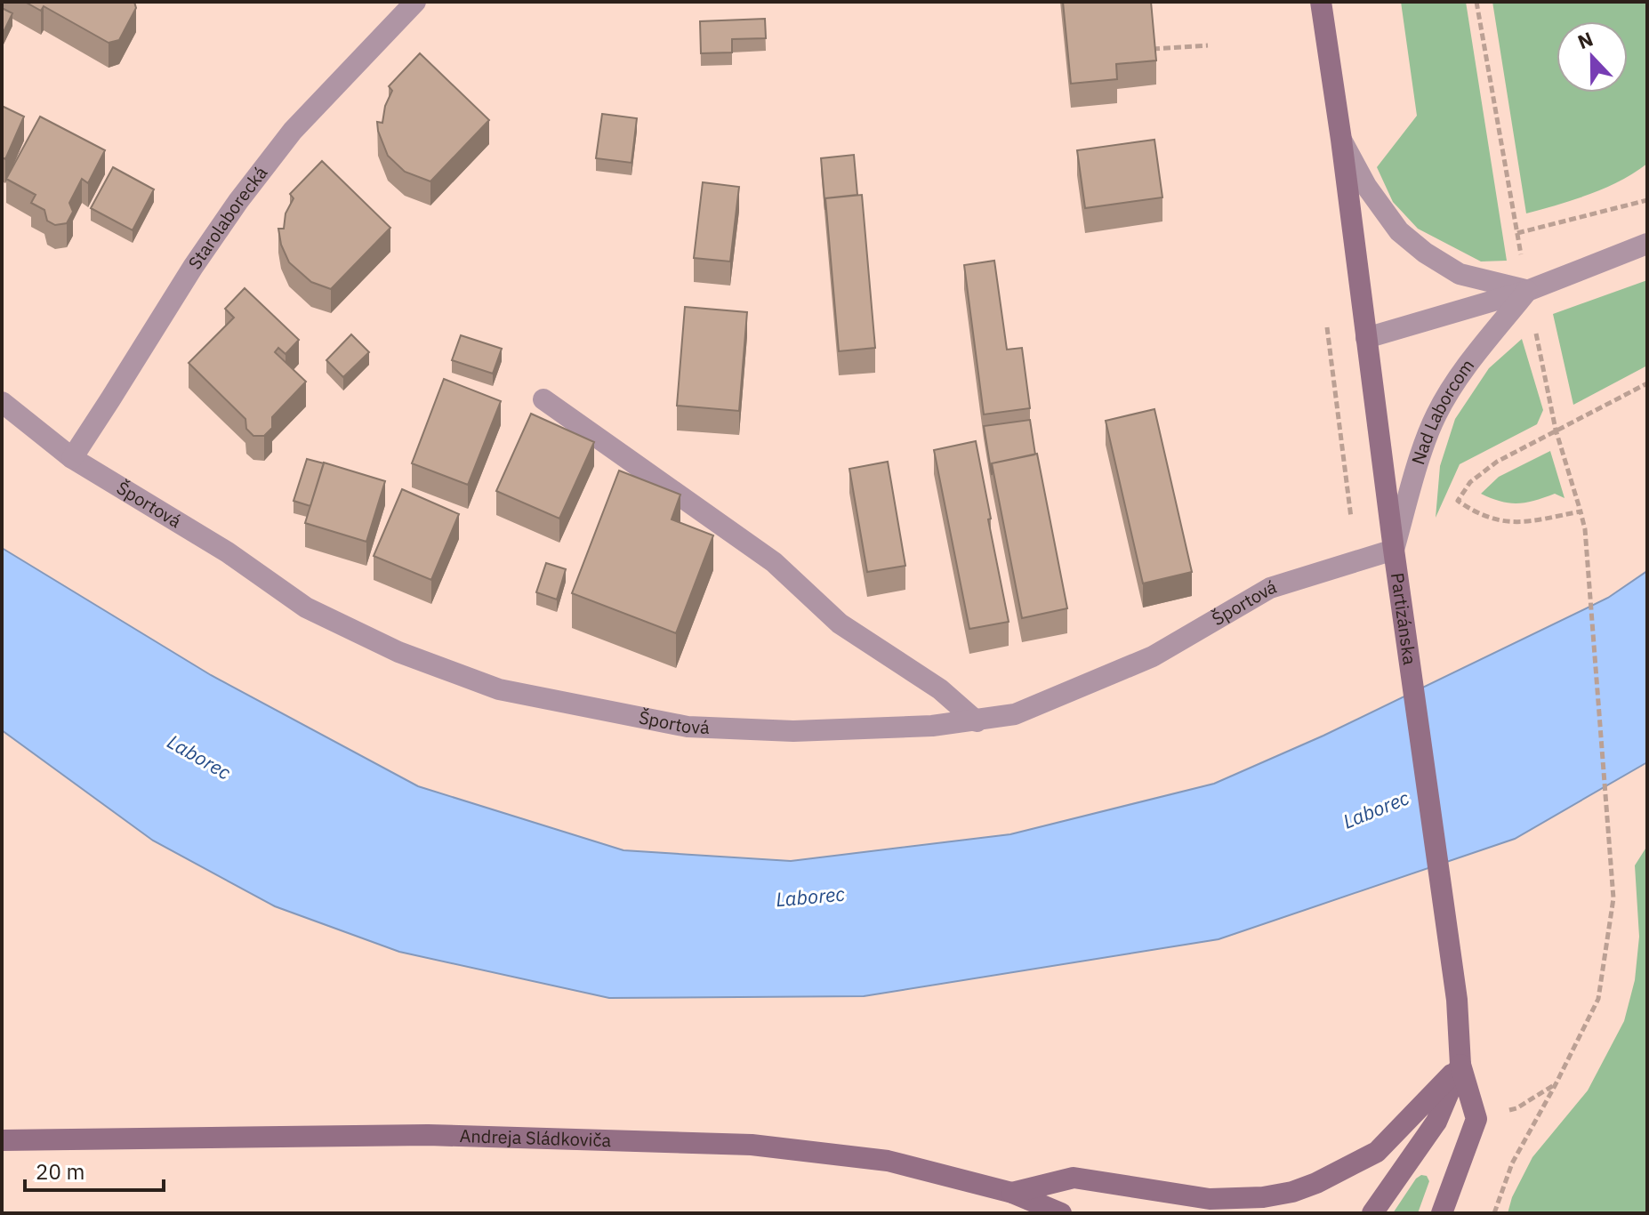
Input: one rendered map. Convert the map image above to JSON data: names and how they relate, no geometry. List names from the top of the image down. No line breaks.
{"streets":{"street":["Starolaborecká","Nad Laborcom","Športová","Partizánska","Andreja Sládkoviča"]},"crossings":[["Starolaborecká","Športová"],["Nad Laborcom","Športová"],["Nad Laborcom","Partizánska"],["Športová","Partizánska"]],"water":["Laborec"],"scale_bar":"20 m","north":"top"}
